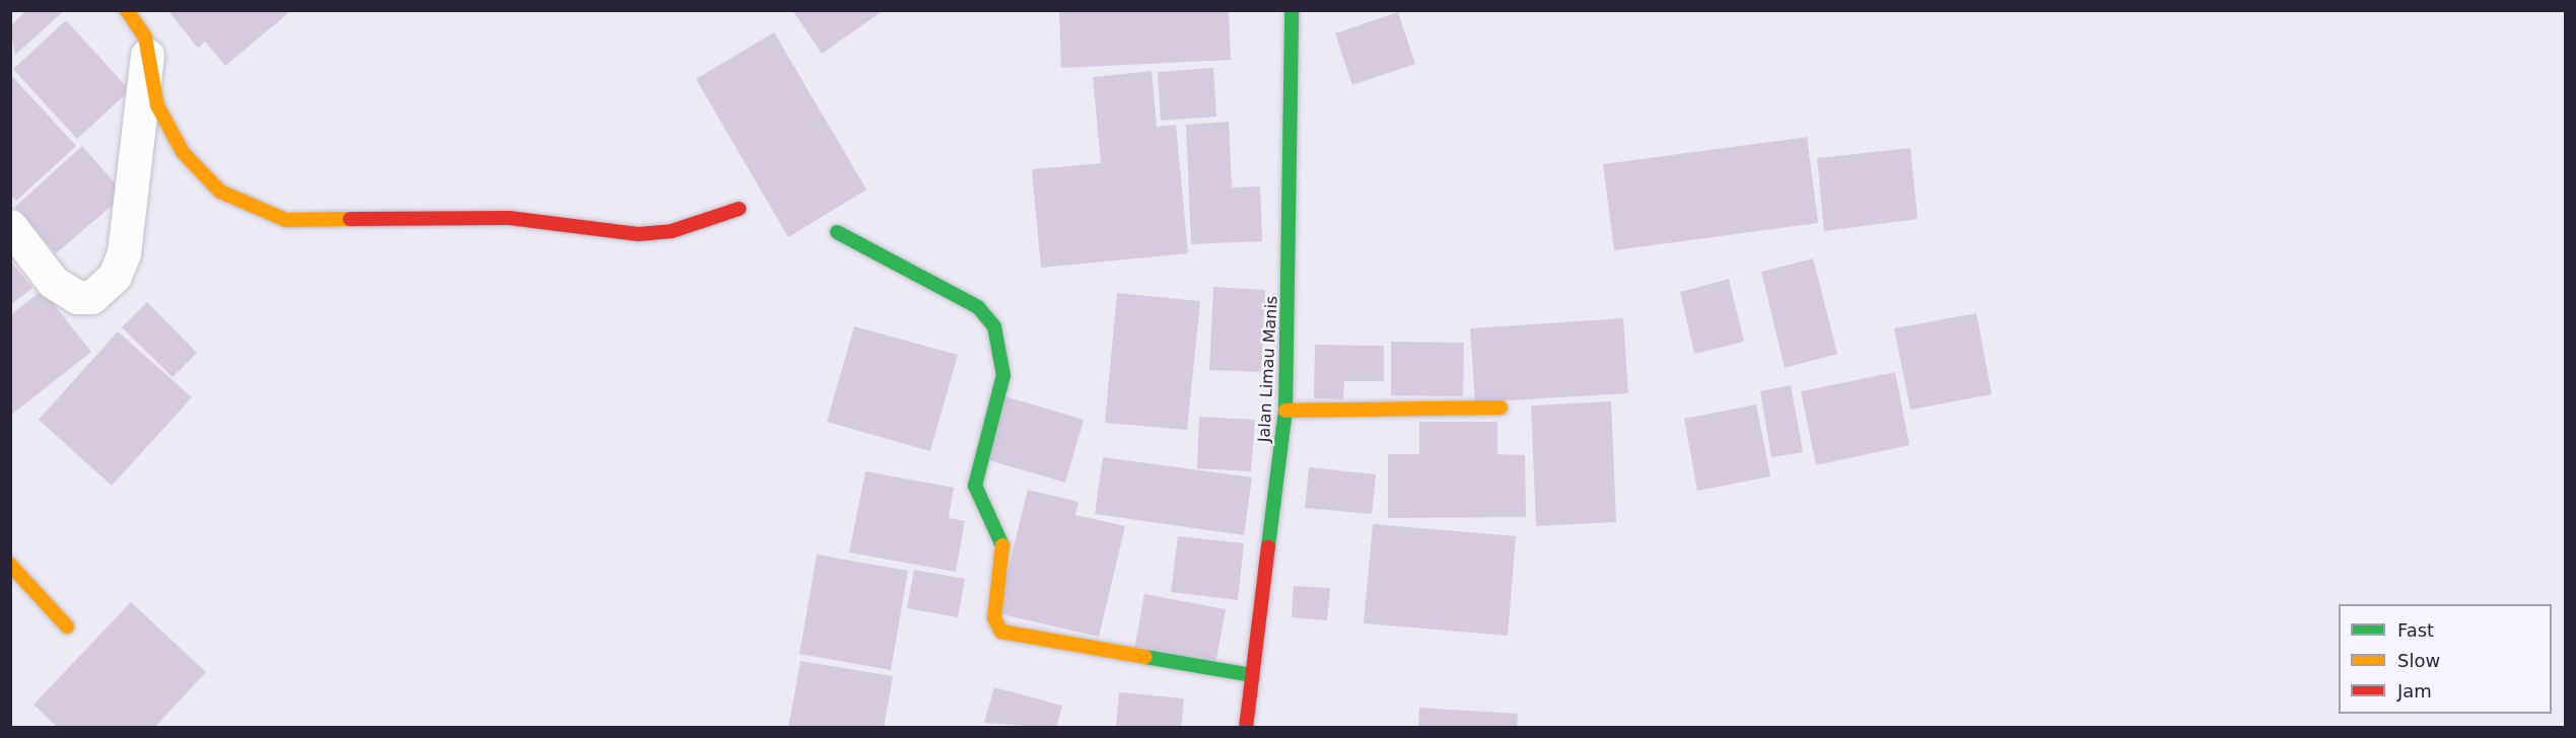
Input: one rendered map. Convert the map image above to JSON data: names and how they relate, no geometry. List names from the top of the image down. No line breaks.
{"streets":{"street":["Jalan Limau Manis"]},"legend":["Fast","Slow","Jam"]}
